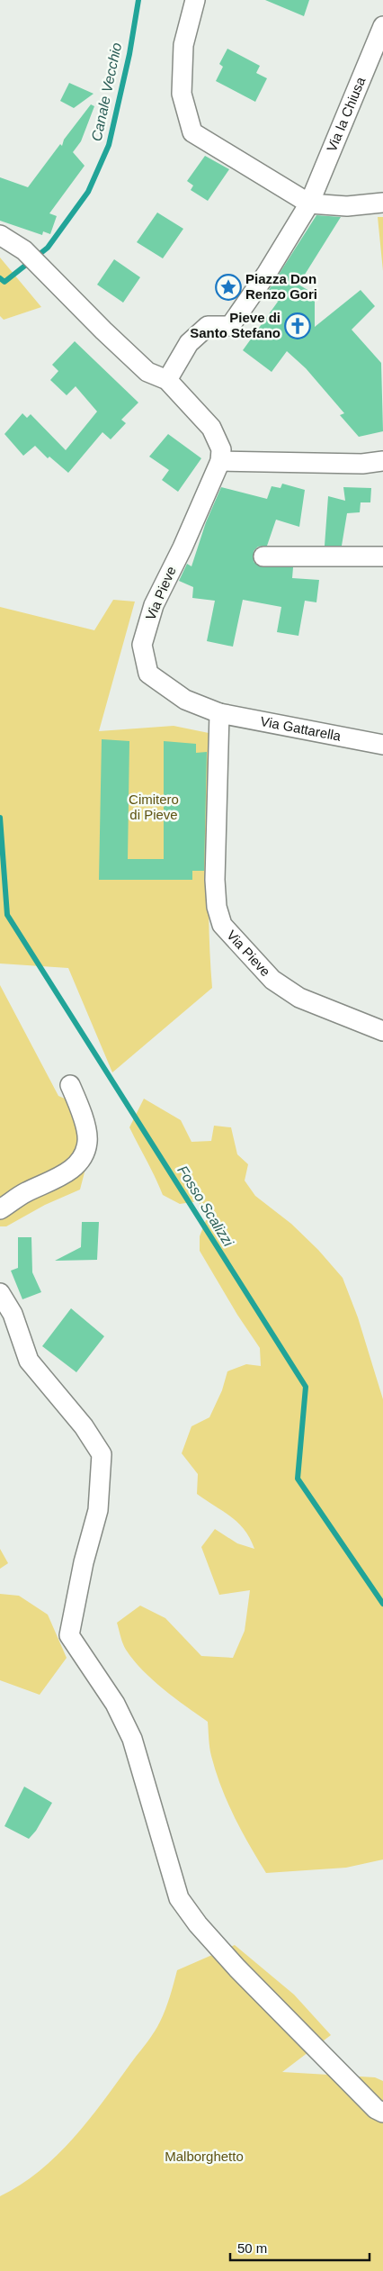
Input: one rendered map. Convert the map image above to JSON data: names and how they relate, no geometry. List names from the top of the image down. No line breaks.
{"streets":{"street":["Via la Chiusa","Via Pieve","Via Gattarella"]},"crossings":[["Via Pieve","Via Gattarella"]],"water":["Canale Vecchio","Fosso Scalizzi"],"parks":["Cimitero di Pieve","Malborghetto"],"places":{"place":["Piazza Don Renzo Gori"],"church":["Pieve di Santo Stefano"]},"scale_bar":"50 m"}
